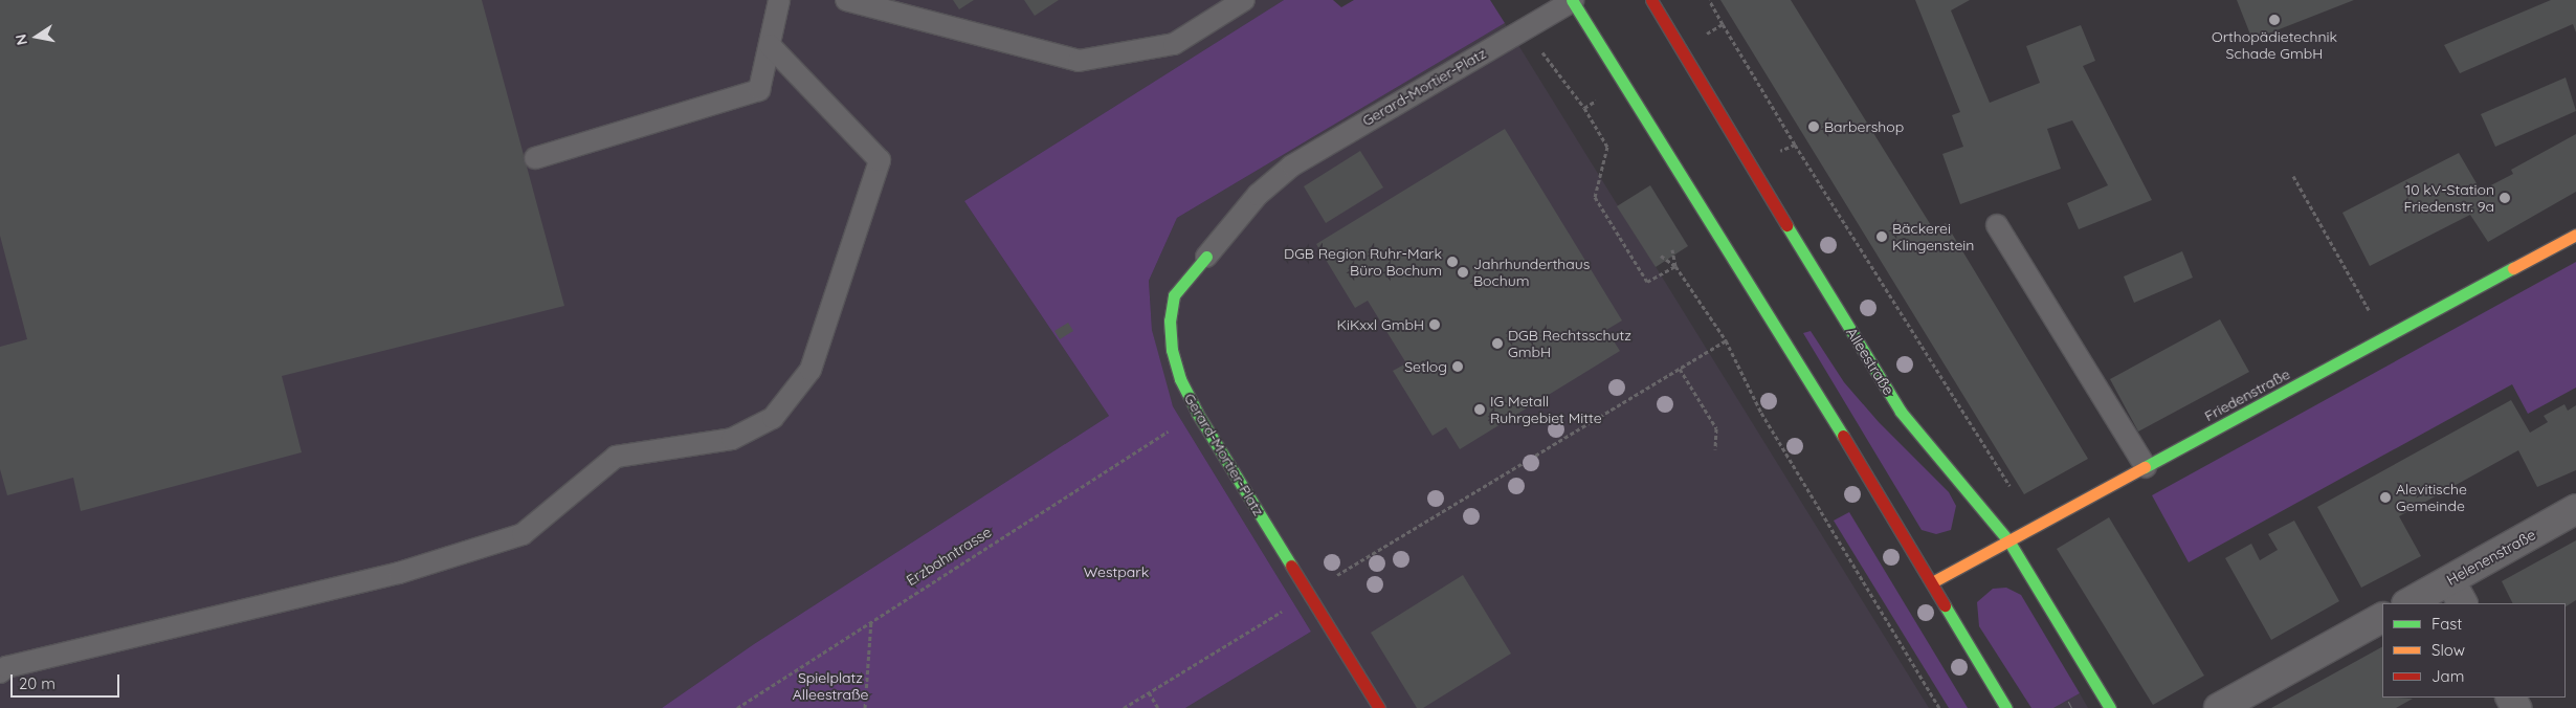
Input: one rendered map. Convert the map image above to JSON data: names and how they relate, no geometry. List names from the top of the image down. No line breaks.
{"streets":{"main road":["Gerard-Mortier-Platz","Alleestraße","Friedenstraße"],"street":["Helenenstraße"],"path":["Erzbahntrasse"]},"crossings":[["Alleestraße","Friedenstraße"]],"parks":["Westpark","Spielplatz Alleestraße"],"places":["Orthopädietechnik Schade GmbH","Barbershop","10 kV-Station Friedenstr. 9a","Bäckerei Klingenstein","DGB Region Ruhr-Mark Büro Bochum","Jahrhunderthaus Bochum","KiKxxl GmbH","DGB Rechtsschutz GmbH","Setlog","IG Metall Ruhrgebiet Mitte","Alevitische Gemeinde"],"legend":["Fast","Slow","Jam"],"scale_bar":"20 m","north":"left"}
